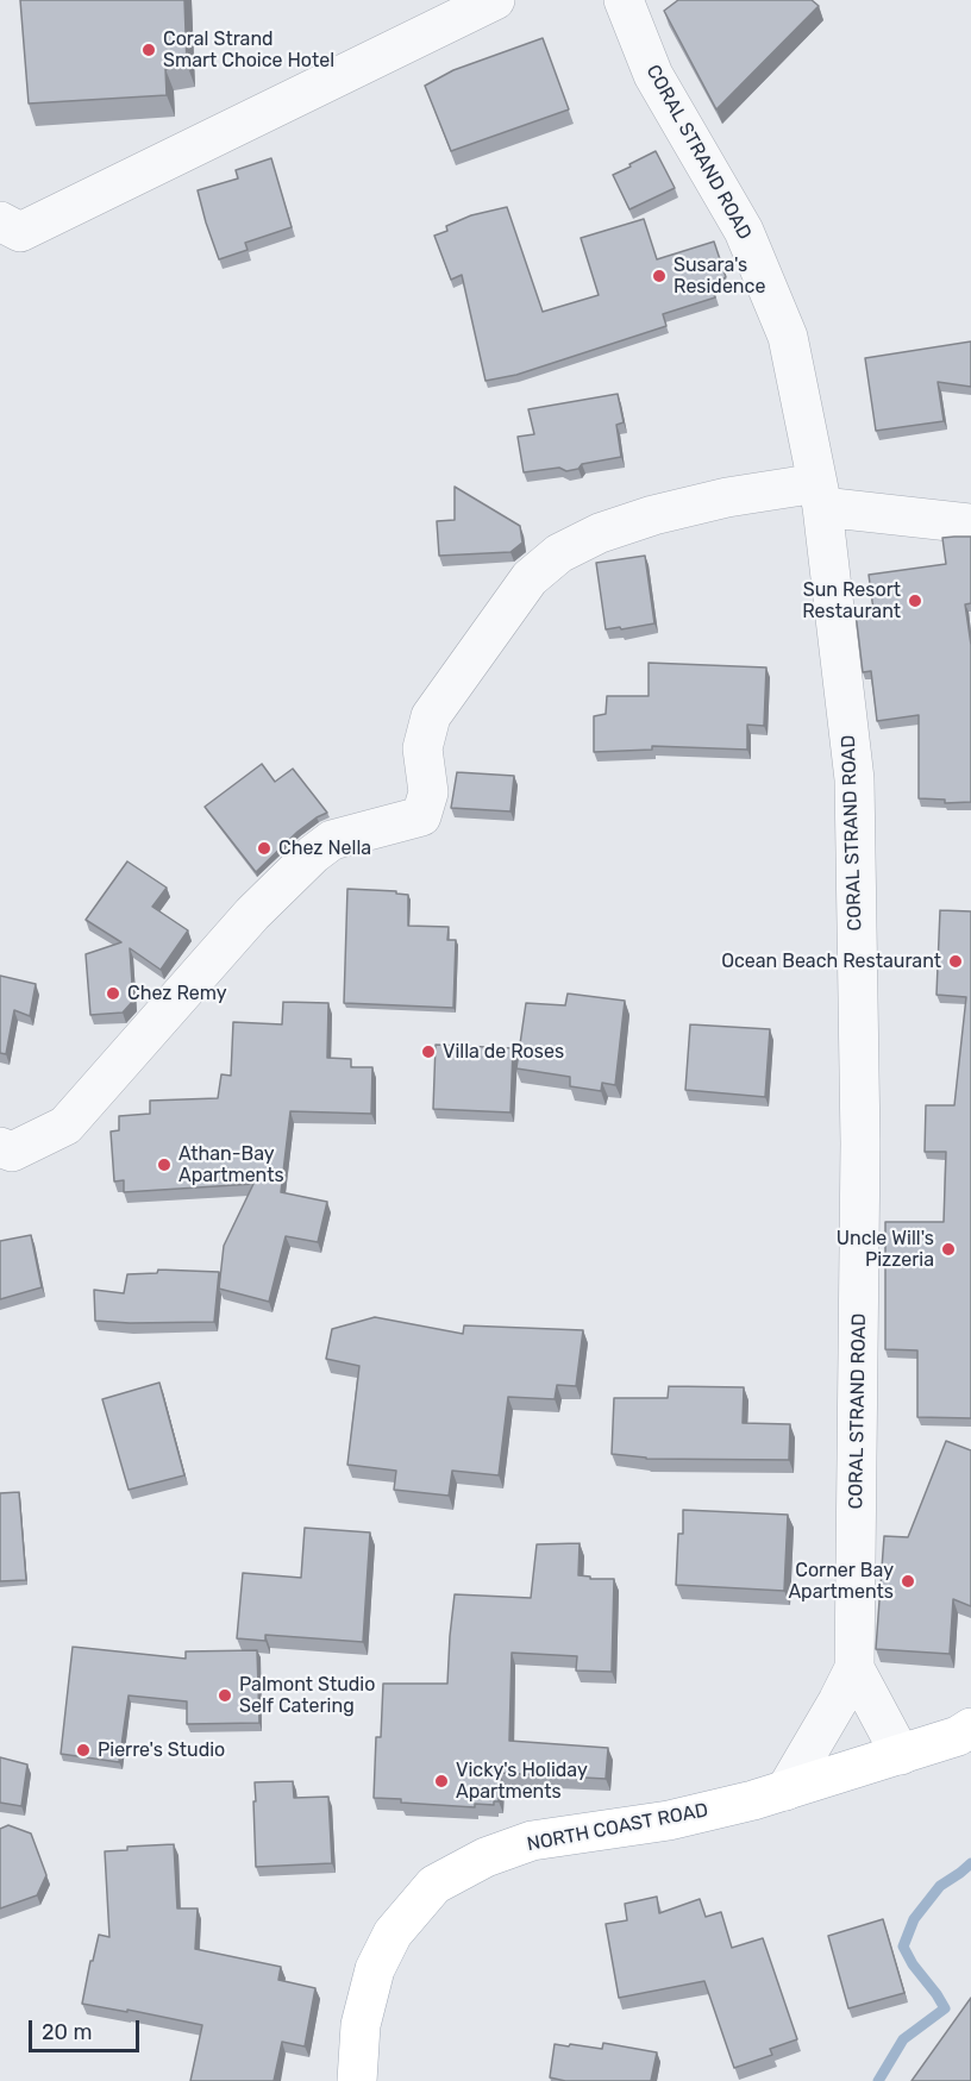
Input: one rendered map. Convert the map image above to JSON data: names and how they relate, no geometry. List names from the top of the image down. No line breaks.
{"streets":{"main road":["NORTH COAST ROAD"],"street":["CORAL STRAND ROAD"]},"crossings":[["CORAL STRAND ROAD","NORTH COAST ROAD"]],"places":["Coral Strand Smart Choice Hotel","Susara's Residence","Sun Resort Restaurant","Chez Nella","Ocean Beach Restaurant","Chez Remy","Villa de Roses","Athan-Bay Apartments","Uncle Will's Pizzeria","Corner Bay Apartments","Palmont Studio Self Catering","Pierre's Studio","Vicky's Holiday Apartments"],"scale_bar":"20 m"}
